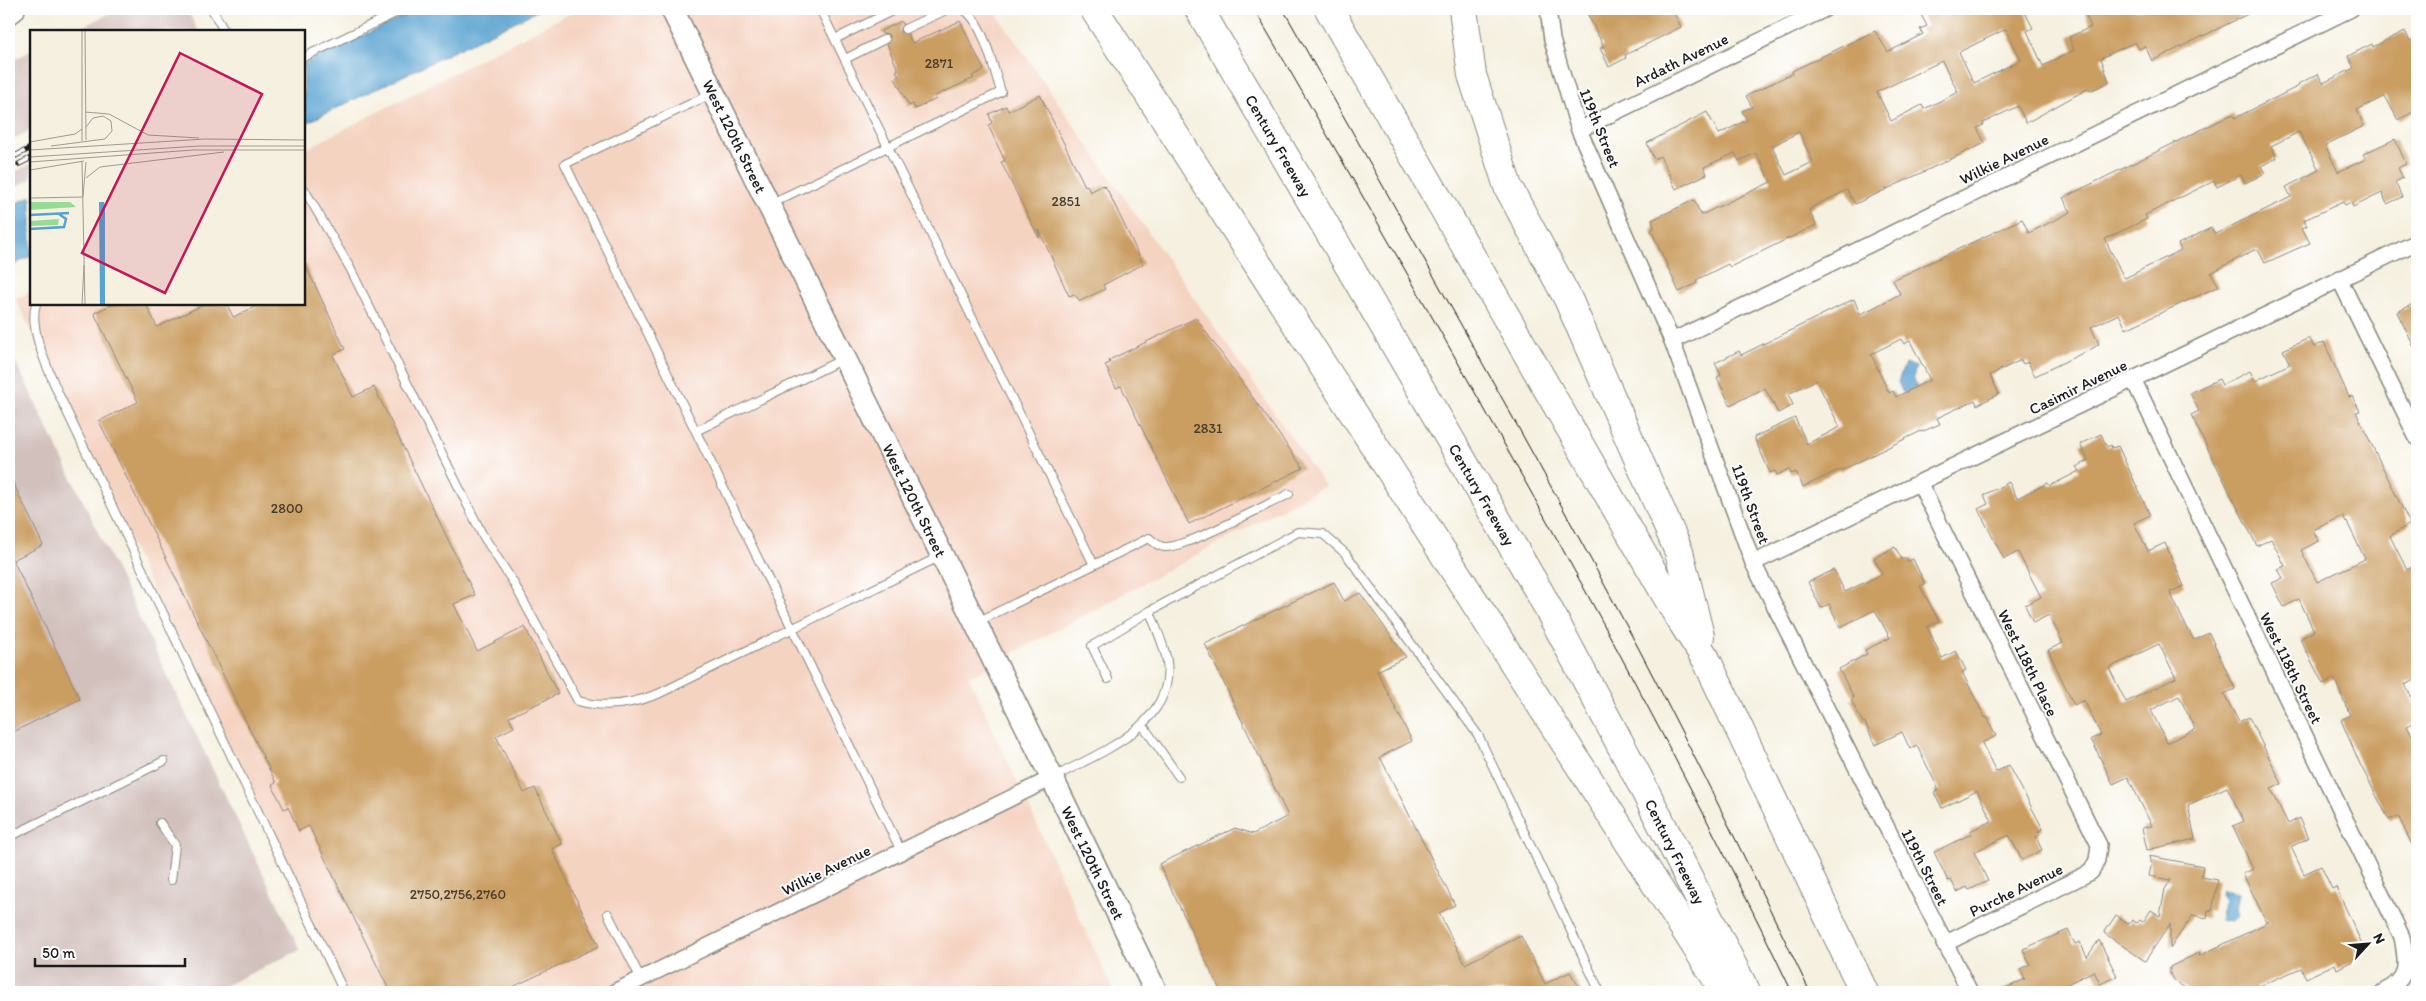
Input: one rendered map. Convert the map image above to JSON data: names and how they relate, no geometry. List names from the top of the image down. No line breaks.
{"streets":{"highway":["Century Freeway"],"street":["Ardath Avenue","119th Street","West 120th Street","Wilkie Avenue","Casimir Avenue","West 118th Place","West 118th Street","Purche Avenue"]},"crossings":[["Ardath Avenue","119th Street"],["119th Street","Wilkie Avenue"],["119th Street","Casimir Avenue"],["119th Street","Purche Avenue"],["West 120th Street","Wilkie Avenue"],["Casimir Avenue","West 118th Place"],["Casimir Avenue","West 118th Street"],["West 118th Place","Purche Avenue"]],"house_numbers":["2871","2851","2831","2800","2750,2756,2760"],"scale_bar":"50 m","north":"top right"}
